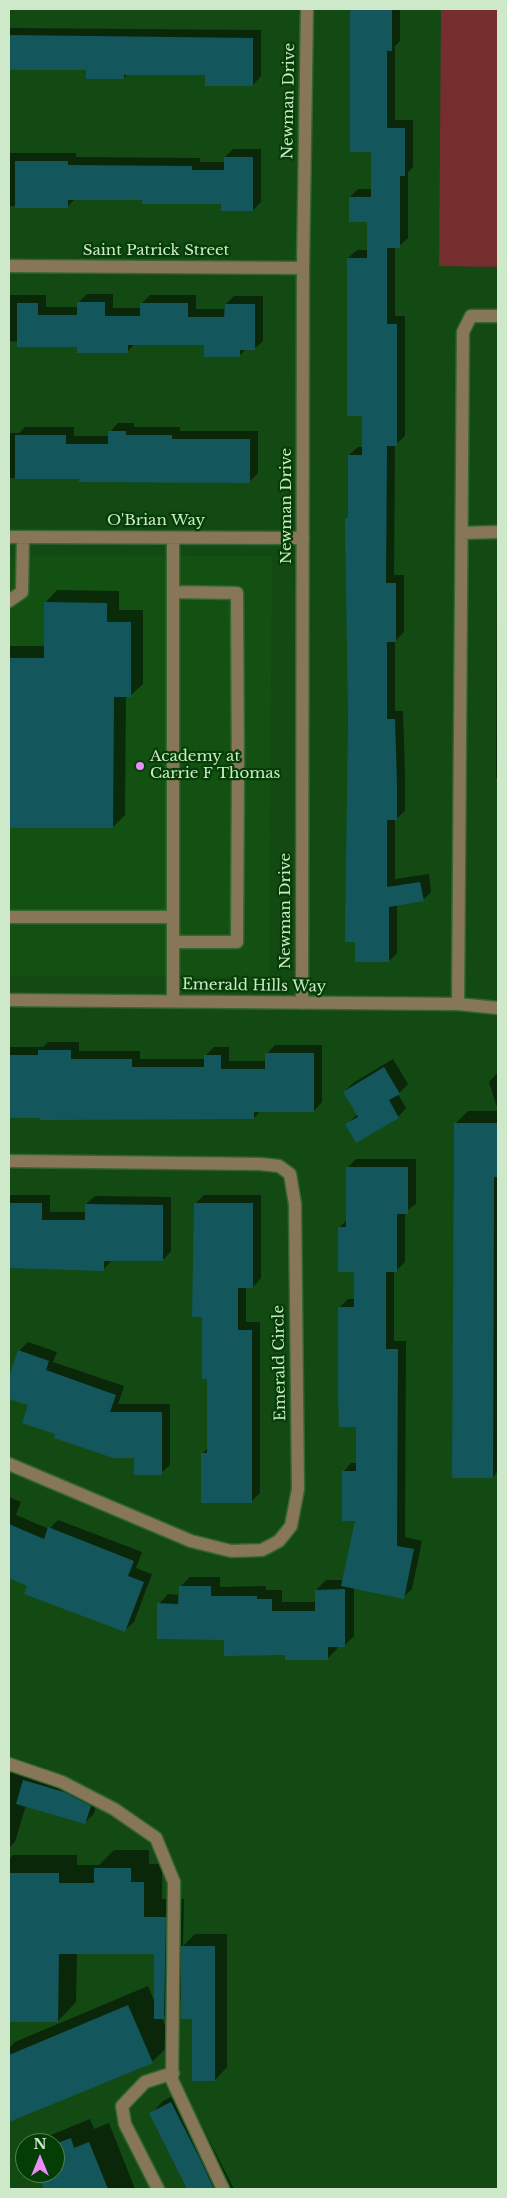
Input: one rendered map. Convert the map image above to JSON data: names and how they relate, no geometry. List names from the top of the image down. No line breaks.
{"streets":{"street":["Newman Drive","Saint Patrick Street","O'Brian Way","Emerald Hills Way","Emerald Circle"]},"crossings":[["Newman Drive","Saint Patrick Street"],["Newman Drive","O'Brian Way"],["Newman Drive","Emerald Hills Way"]],"places":["Academy at Carrie F Thomas"],"north":"top"}
